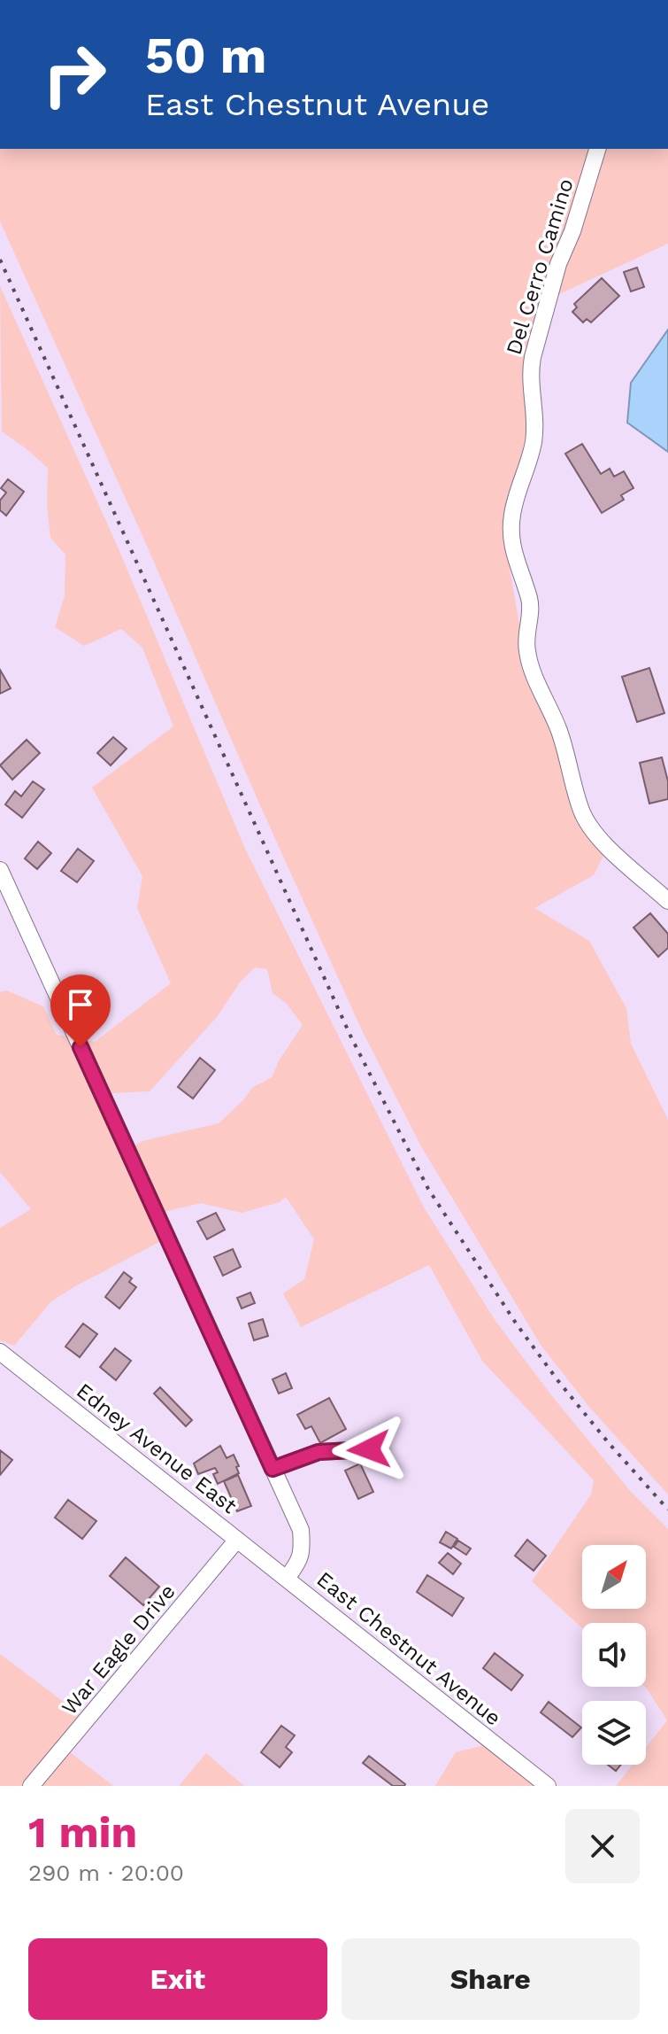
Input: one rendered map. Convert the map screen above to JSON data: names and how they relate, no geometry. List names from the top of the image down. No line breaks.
{"streets":{"street":["Del Cerro Camino","Edney Avenue East","East Chestnut Avenue","War Eagle Drive"]},"crossings":[["Edney Avenue East","East Chestnut Avenue"],["Edney Avenue East","War Eagle Drive"]],"north":"top right","page":{"turn":["50 m","East Chestnut Avenue"],"heading":["1 min","290 m · 20:00"],"buttons":["Exit","Share"]}}
